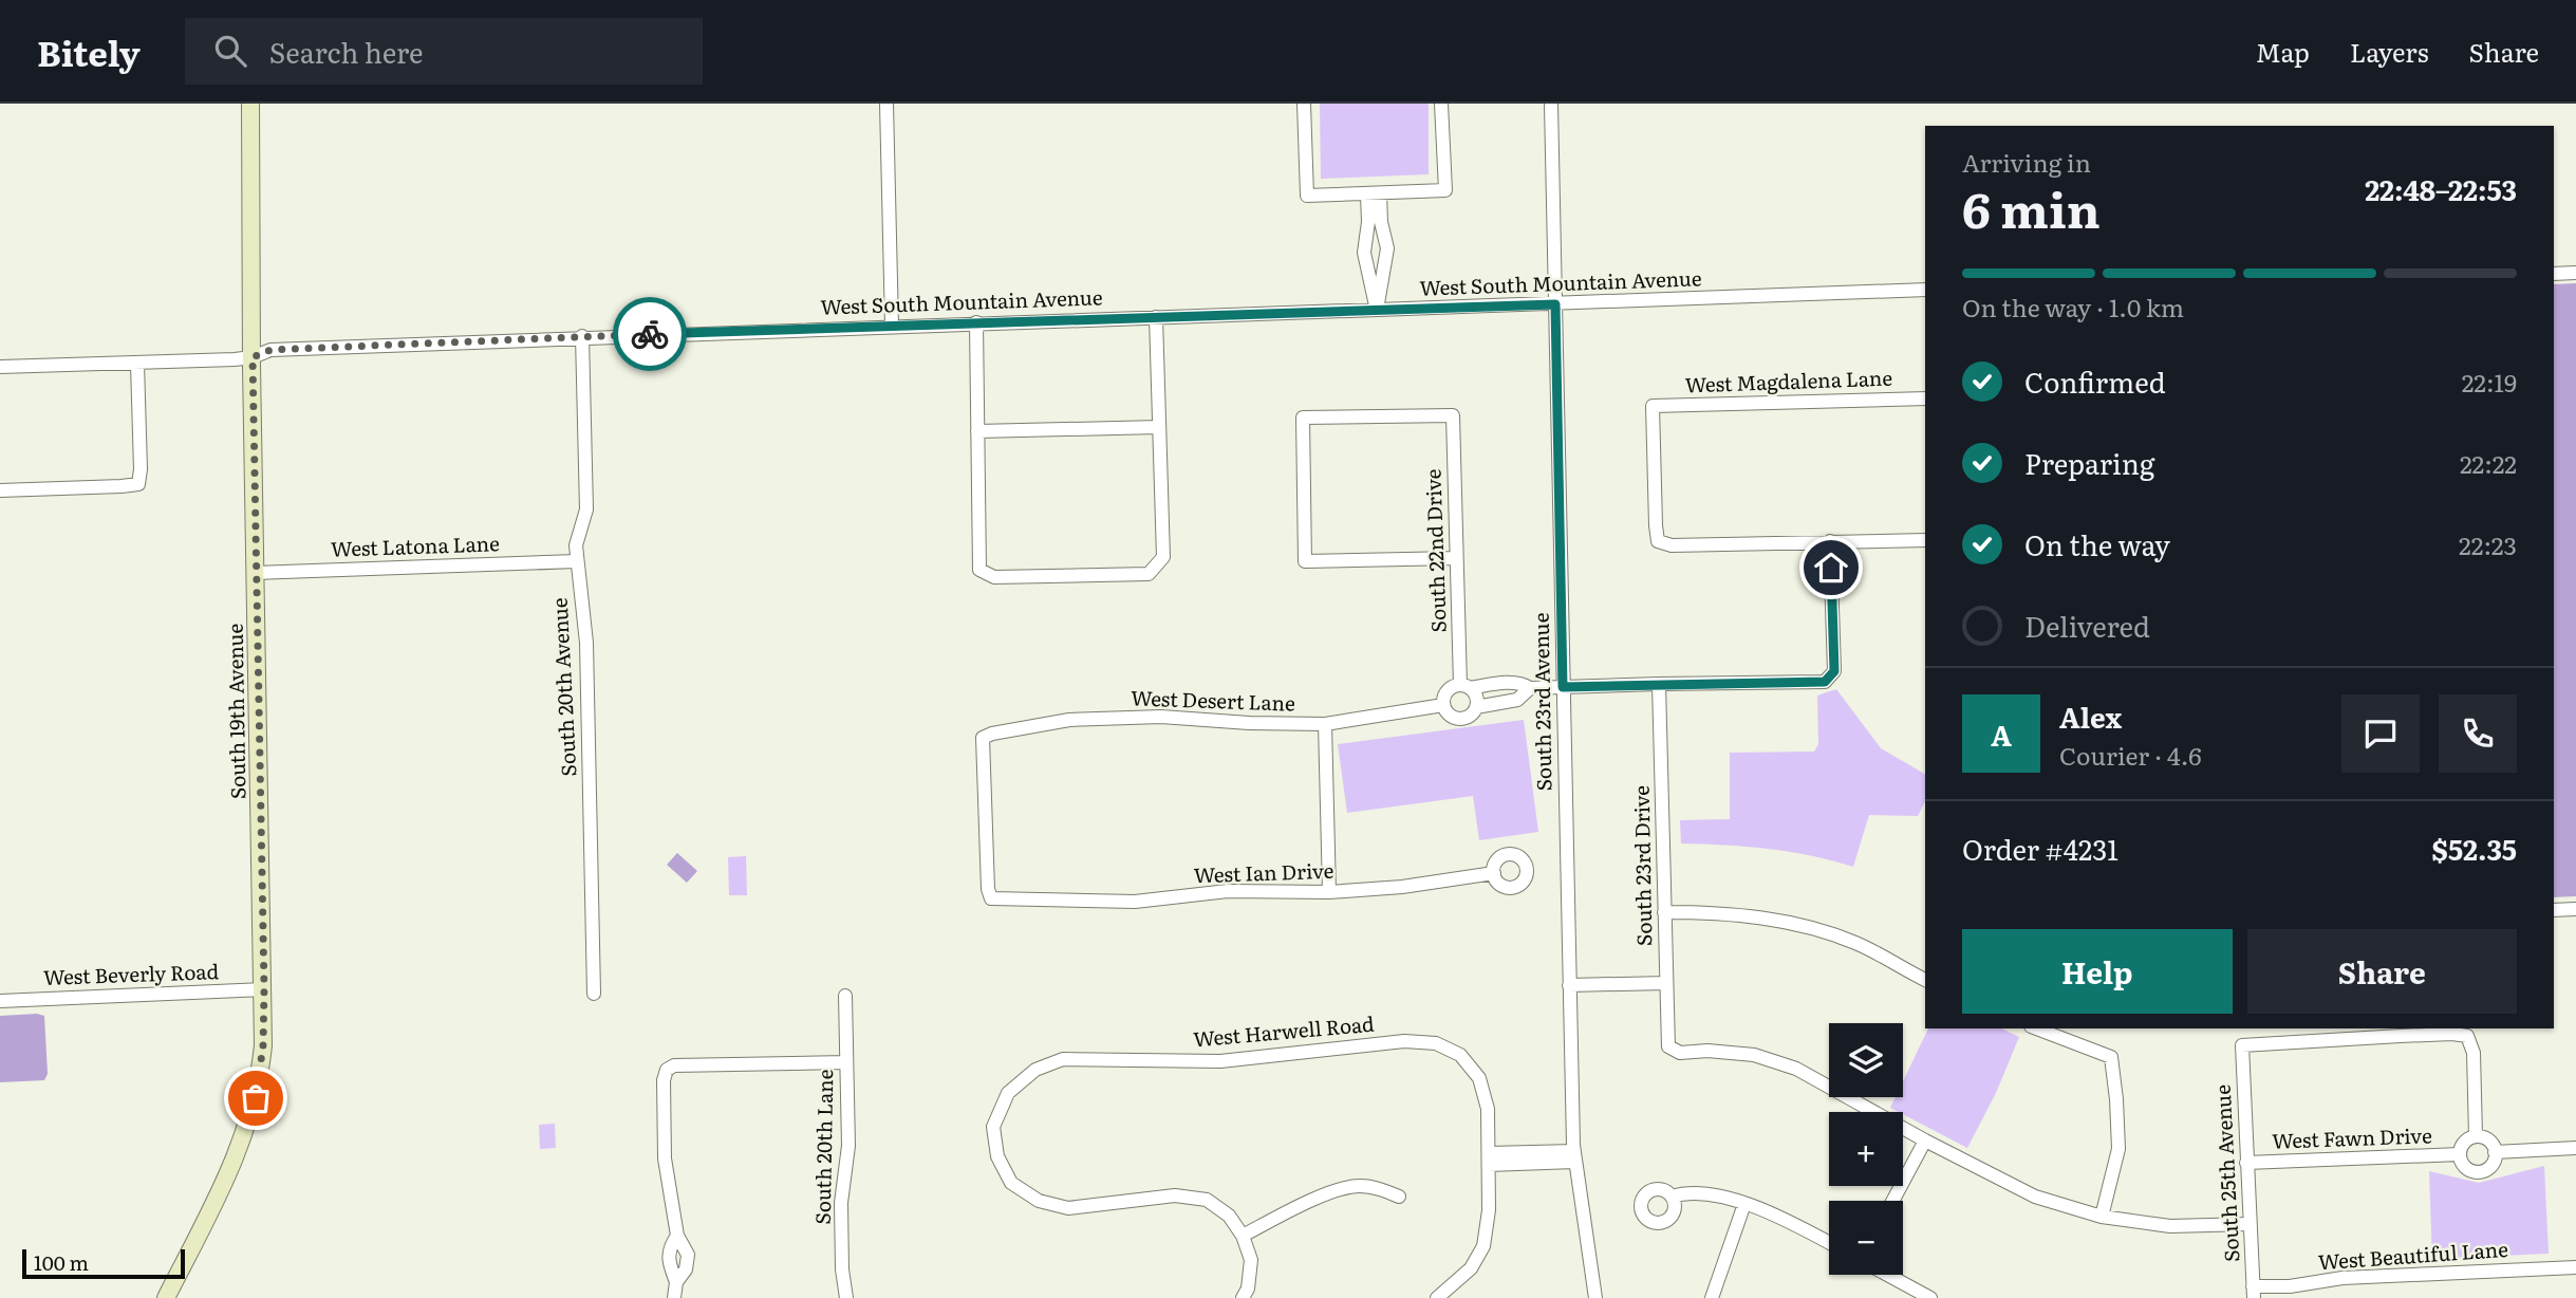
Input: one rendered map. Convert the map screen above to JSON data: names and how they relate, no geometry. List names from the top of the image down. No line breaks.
{"streets":{"main road":["South 19th Avenue"],"street":["West South Mountain Avenue","West Magdalena Lane","West Latona Lane","South 22nd Drive","South 20th Avenue","West Desert Lane","South 23rd Avenue","South 23rd Drive","West Ian Drive","West Beverly Road","West Harwell Road","West Fawn Drive","South 20th Lane","South 25th Avenue","West Beautiful Lane"]},"crossings":[["West South Mountain Avenue","South 20th Avenue"],["West South Mountain Avenue","South 23rd Avenue"],["West South Mountain Avenue","South 19th Avenue"],["West Latona Lane","South 20th Avenue"],["West Latona Lane","South 19th Avenue"],["South 22nd Drive","West Desert Lane"],["West Desert Lane","West Ian Drive"],["South 19th Avenue","West Beverly Road"],["West Fawn Drive","South 25th Avenue"],["South 25th Avenue","West Beautiful Lane"]],"scale_bar":"100 m","page":{"header":"Bitely","search":"Search here","nav":["Map","Layers","Share"],"heading":["6 min","Arriving in","22:48–22:53"],"panel":["Alex","Courier · 4.6","Order #4231","$52.35"],"bar":"On the way · 1.0 km","list":[["Confirmed","22:19"],["Preparing","22:22"],["On the way","22:23"],"Delivered"],"round":"A","buttons":["Help","Share"],"map_buttons":["+","−"],"scale":"100 m"}}
